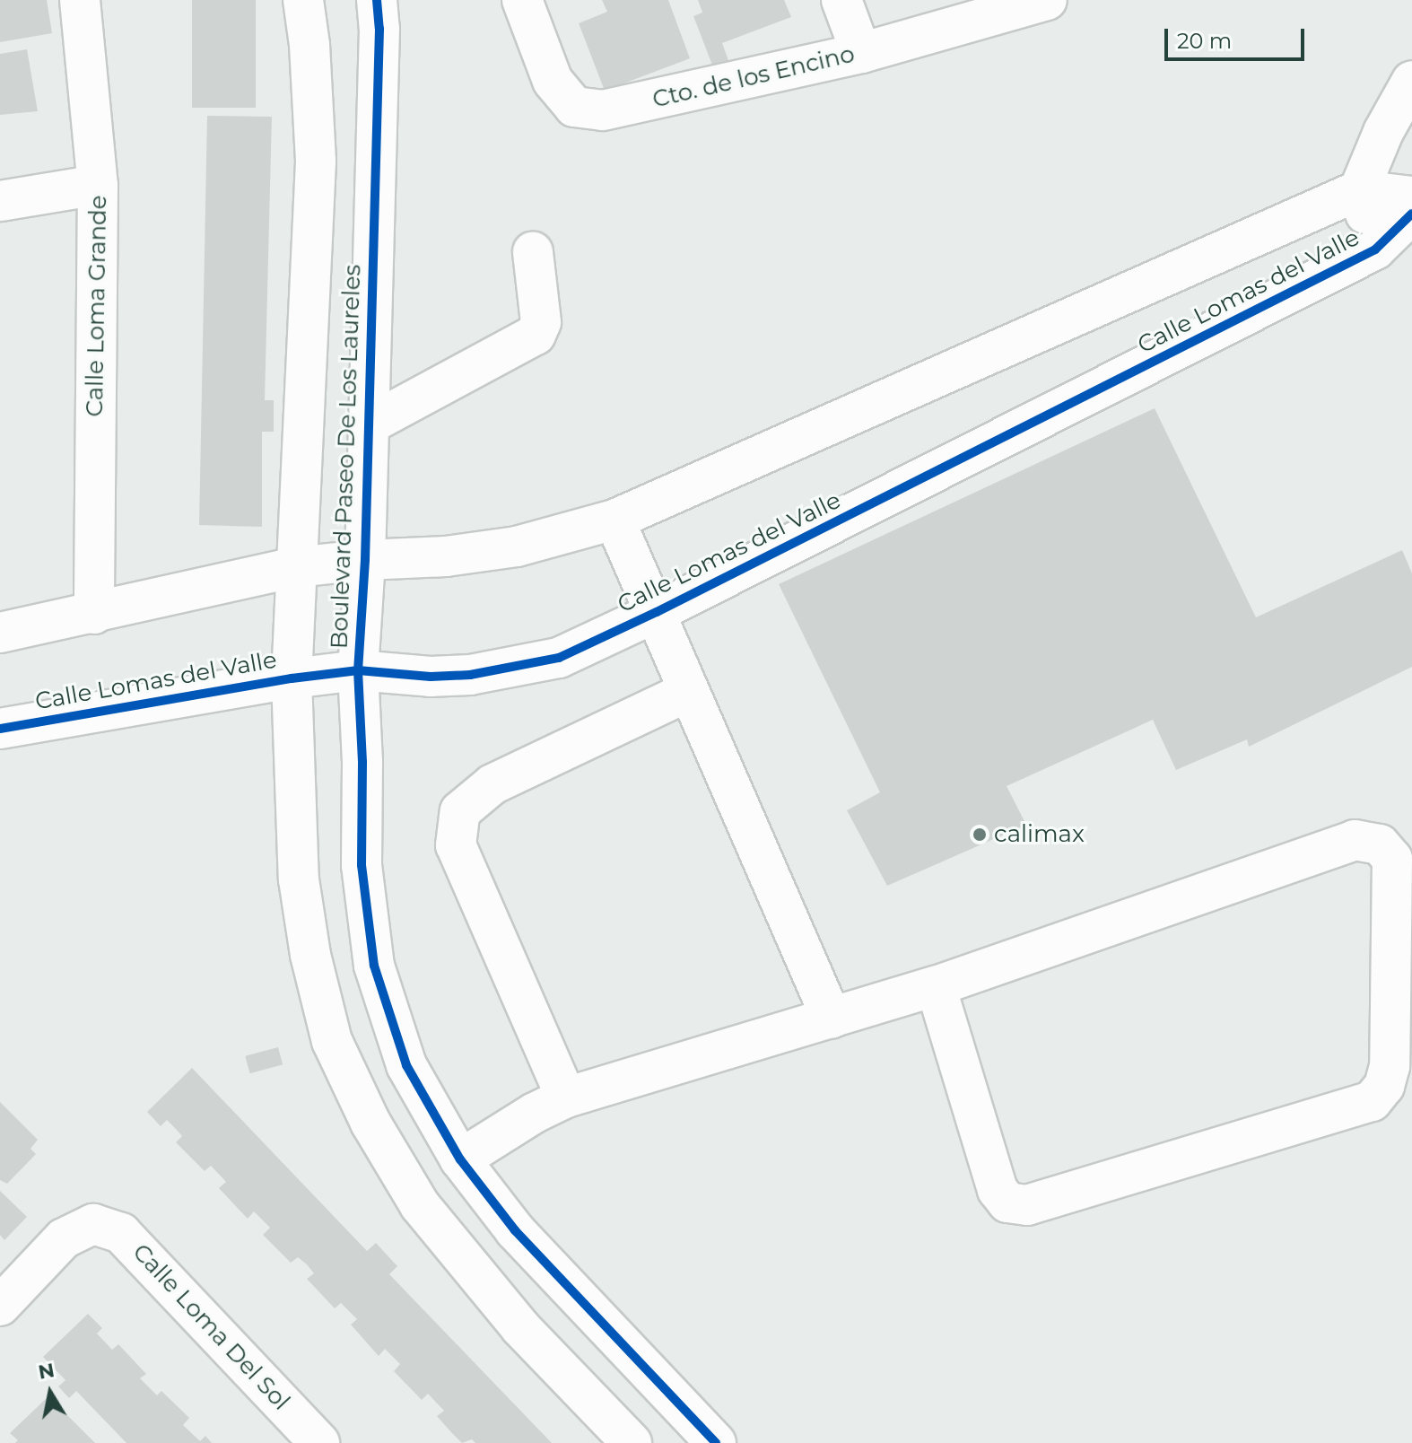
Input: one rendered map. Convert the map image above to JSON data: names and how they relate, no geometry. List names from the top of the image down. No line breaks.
{"streets":{"street":["Cto. de los Encino","Calle Lomas del Valle","Calle Loma Grande","Boulevard Paseo De Los Laureles","Calle Loma Del Sol"]},"crossings":[["Calle Lomas del Valle","Calle Loma Grande"],["Calle Lomas del Valle","Boulevard Paseo De Los Laureles"]],"places":["calimax"],"scale_bar":"20 m","north":"top"}
